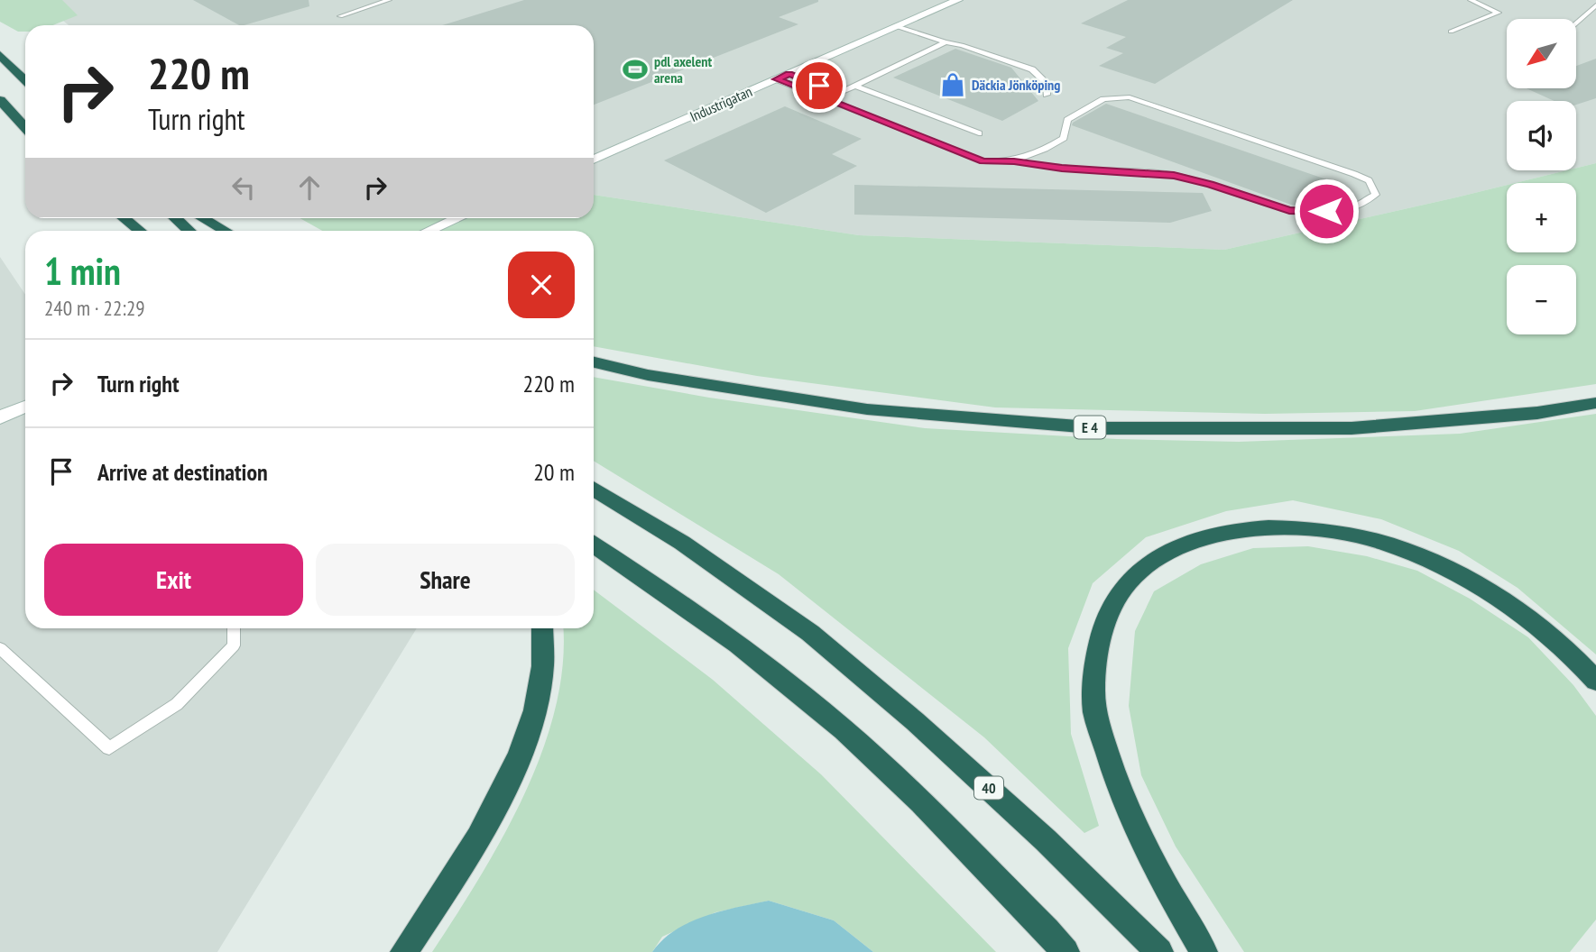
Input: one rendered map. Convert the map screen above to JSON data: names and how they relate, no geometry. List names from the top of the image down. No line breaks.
{"streets":{"highway":["E 4","40"],"street":["Industrigatan"]},"places":{"sports":["pdl axelent arena"],"shop":["Däckia Jönköping"]},"north":"bottom left","page":{"map_buttons":["+","−"],"turn":["220 m","Turn right"],"heading":["1 min","240 m · 22:29"],"list":[{"name":"Turn right","value":"220 m"},{"name":"Arrive at destination","value":"20 m"}],"buttons":["Exit","Share"]}}
